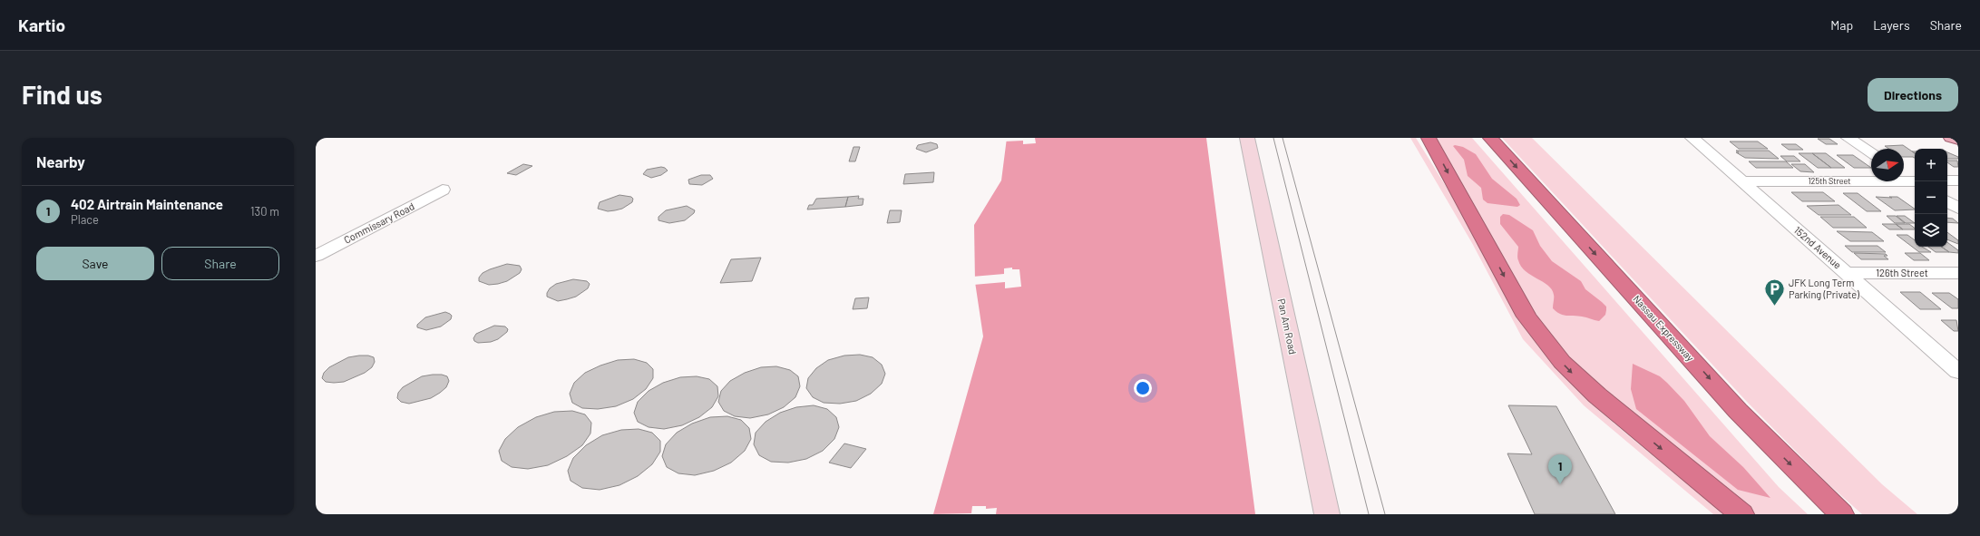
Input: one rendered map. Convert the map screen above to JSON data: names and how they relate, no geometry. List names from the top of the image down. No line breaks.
{"streets":{"highway":["Nassau Expressway"],"street":["125th Street","Commissary Road","152nd Avenue","126th Street","Pan Am Road"]},"crossings":[["125th Street","152nd Avenue"],["152nd Avenue","126th Street"]],"places":{"parking":["JFK Long Term Parking (Private)"]},"north":"right","page":{"header":"Kartio","nav":["Map","Layers","Share"],"buttons":["Directions",["Save","Share"]],"title":"Find us","heading":"Nearby","map_buttons":["+","−"],"list":[{"mark":"1","name":"402 Airtrain Maintenance","note":"Place","value":"130 m"}],"pins":"1"}}
